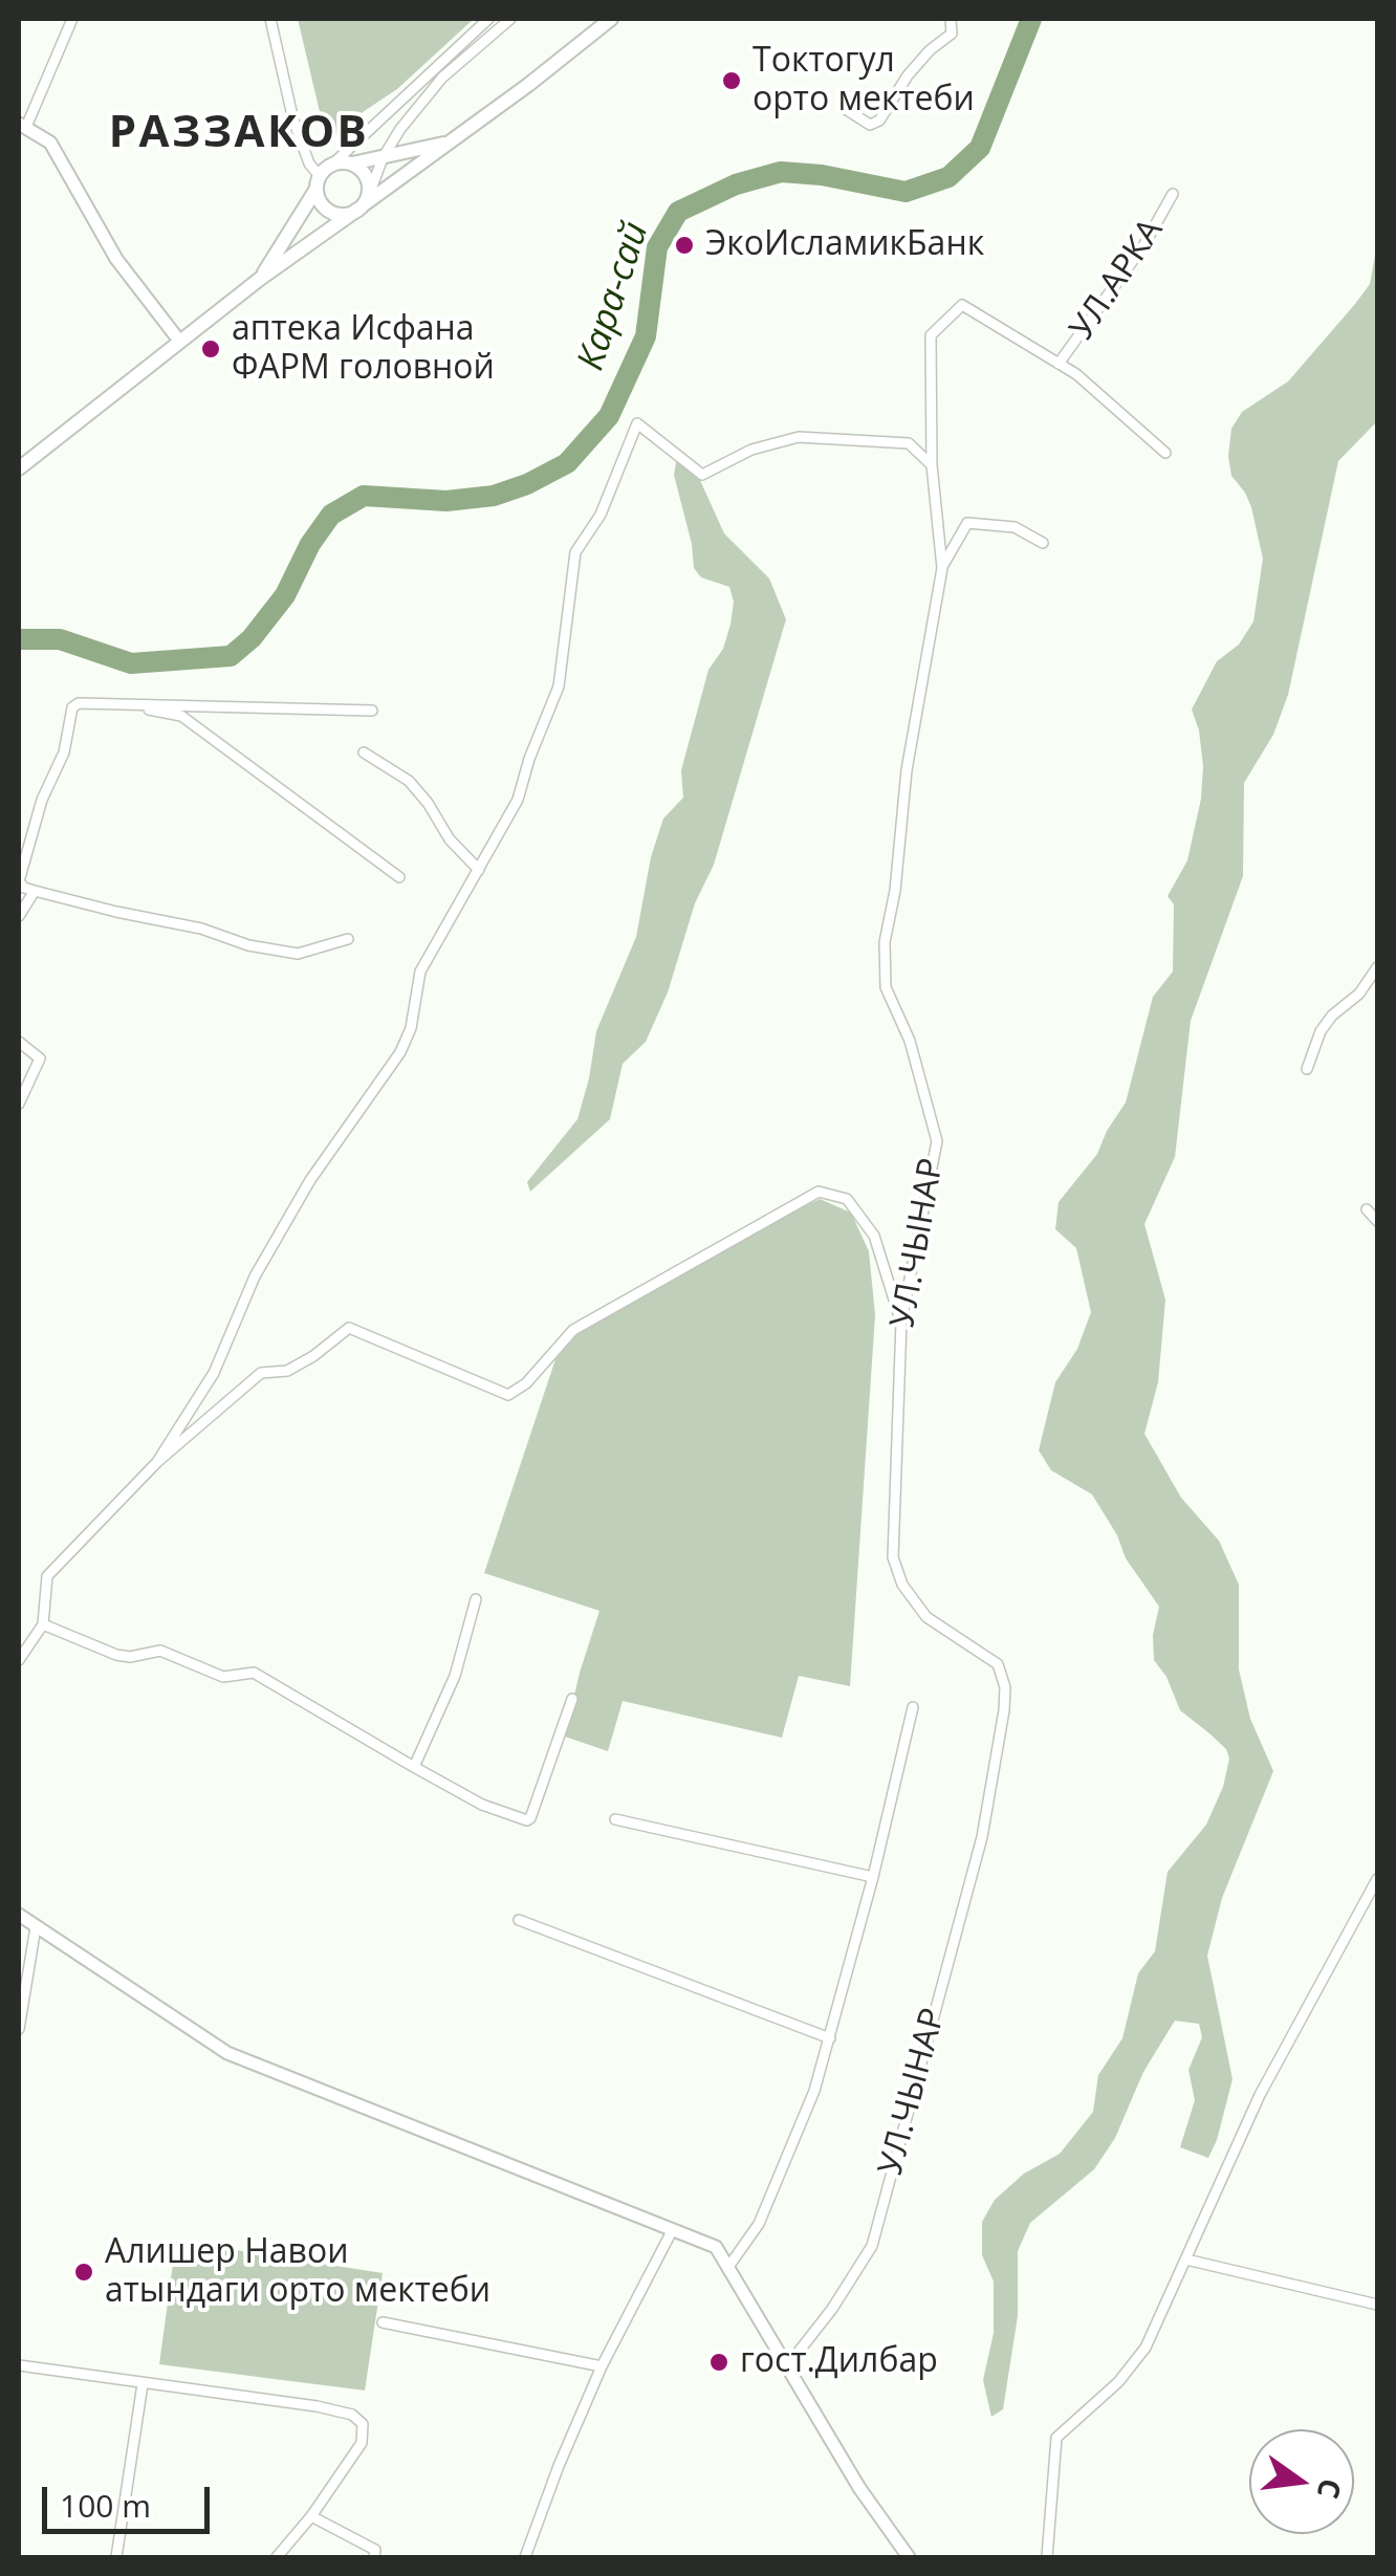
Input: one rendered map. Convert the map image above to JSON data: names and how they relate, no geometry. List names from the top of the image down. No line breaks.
{"streets":{"street":["УЛ.АРКА","УЛ.ЧЫНАР"]},"crossings":[["УЛ.АРКА","УЛ.ЧЫНАР"]],"districts":["РАЗЗАКОВ"],"water":["Кара-сай"],"places":["Токтогул орто мектеби","ЭкоИсламикБанк","аптека Исфана ФАРМ головной","Алишер Навои атындаги орто мектеби","гост.Дилбар"],"scale_bar":"100 m","north":"right"}
